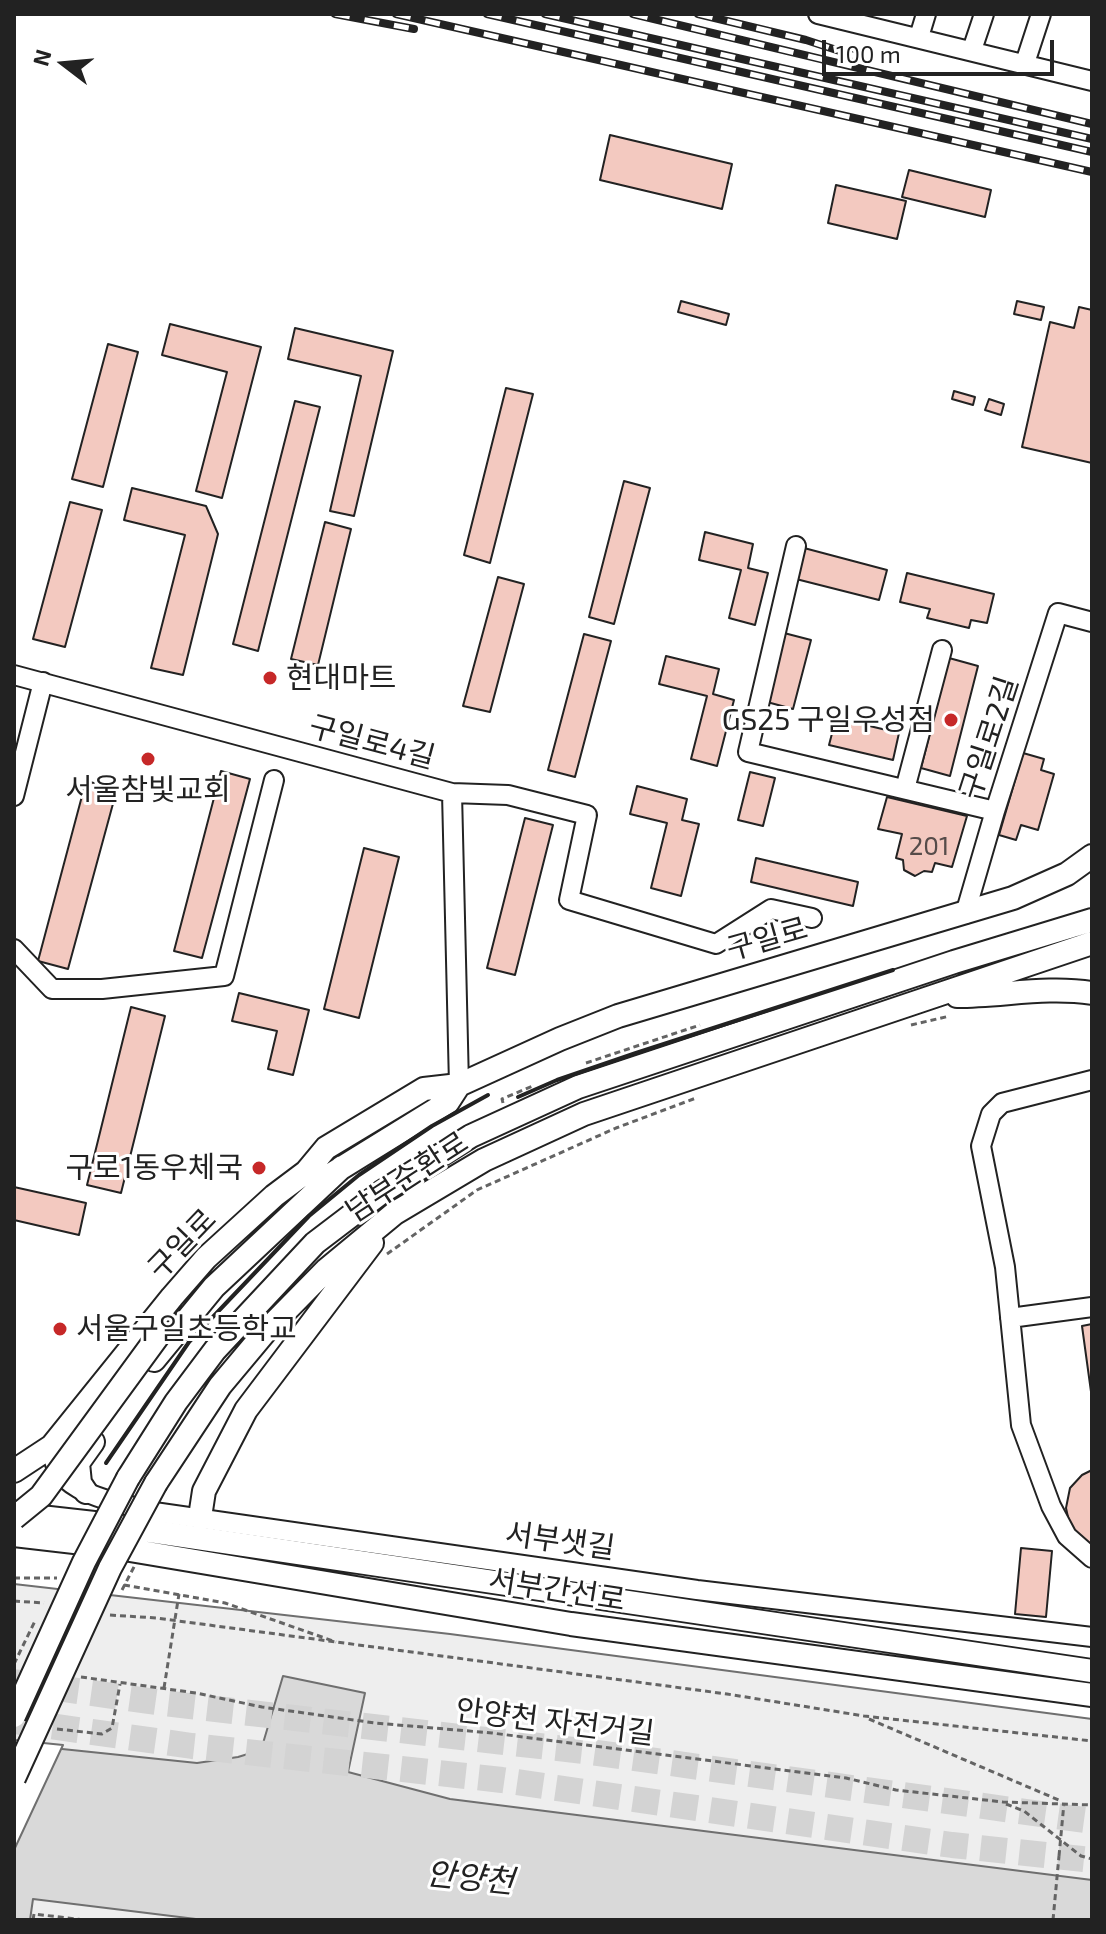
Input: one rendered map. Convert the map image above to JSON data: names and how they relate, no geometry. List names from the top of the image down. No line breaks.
{"streets":{"main road":["구일로","남부순환로","서부간선로"],"street":["구일로2길","구일로4길","서부샛길"],"path":["안양천 자전거길"]},"crossings":[["구일로2길","구일로"],["구일로4길","구일로"]],"water":["안양천"],"places":["현대마트","GS25 구일우성점","서울참빛교회","구로1동우체국","서울구일초등학교"],"house_numbers":["201"],"scale_bar":"100 m","north":"left"}
